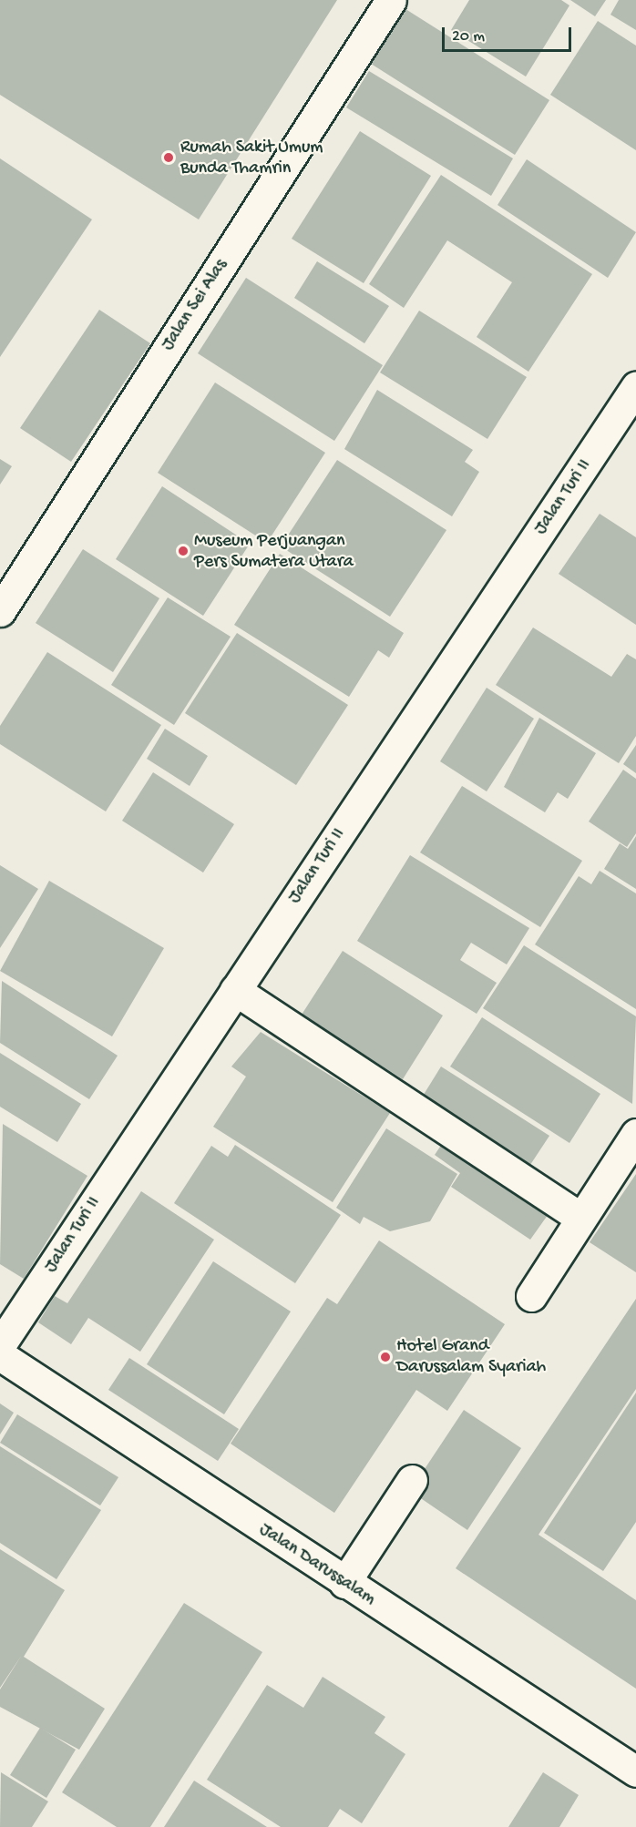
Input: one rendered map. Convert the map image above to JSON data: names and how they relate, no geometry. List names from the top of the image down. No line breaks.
{"streets":{"street":["Jalan Sei Alas","Jalan Turi II","Jalan Darussalam"]},"places":["Rumah Sakit Umum Bunda Thamrin","Museum Perjuangan Pers Sumatera Utara","Hotel Grand Darussalam Syariah"],"scale_bar":"20 m"}
